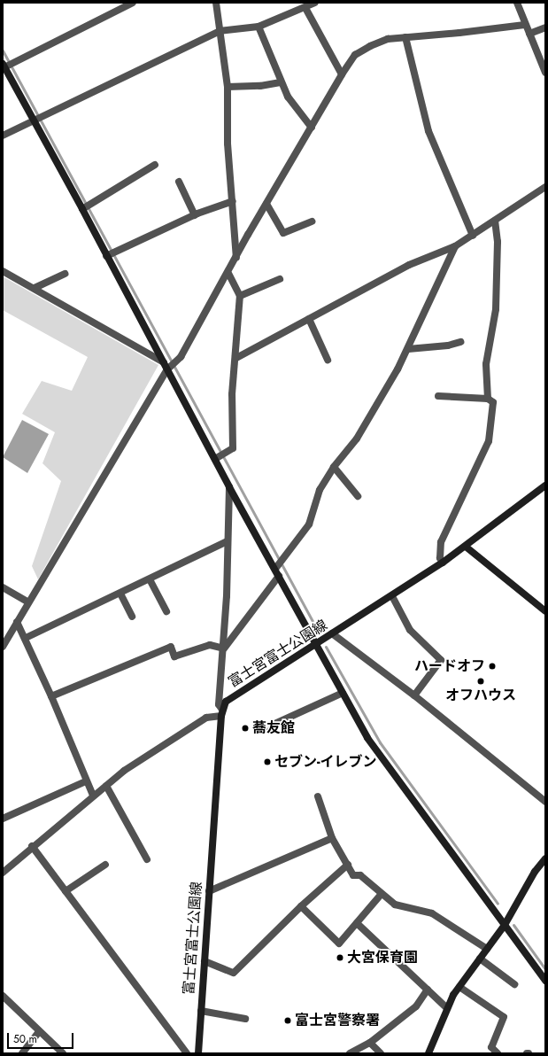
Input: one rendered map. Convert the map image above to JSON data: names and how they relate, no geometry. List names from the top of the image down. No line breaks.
{"streets":{"street":["富士宮富士公園線"]},"places":["ハードオフ","オフハウス","蕎友館","セブン-イレブン","大宮保育園","富士宮警察署"],"scale_bar":"50 m"}
